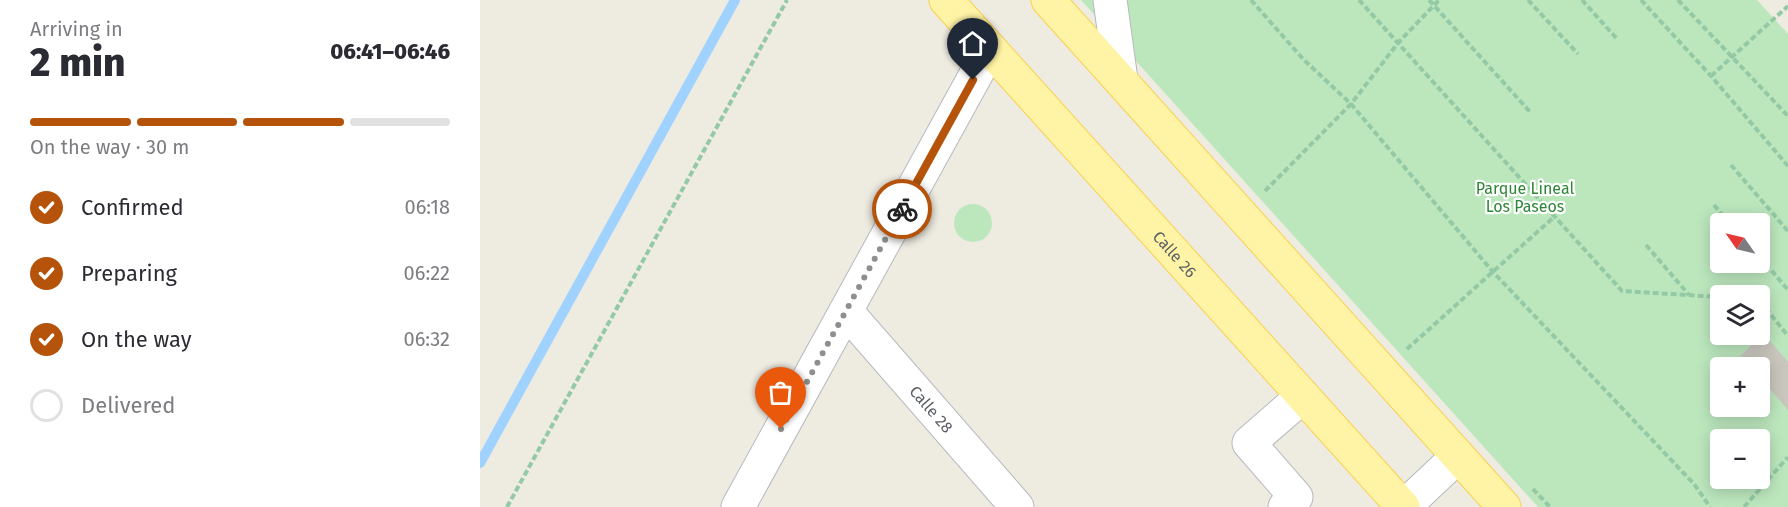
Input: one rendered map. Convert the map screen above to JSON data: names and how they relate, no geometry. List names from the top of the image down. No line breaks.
{"streets":{"main road":["Calle 26"],"street":["Calle 28"]},"parks":["Parque Lineal Los Paseos"],"north":"top left","page":{"heading":["2 min","Arriving in","06:41–06:46"],"bar":"On the way · 30 m","list":[["Confirmed","06:18"],["Preparing","06:22"],["On the way","06:32"],"Delivered"],"map_buttons":["+","−"]}}
